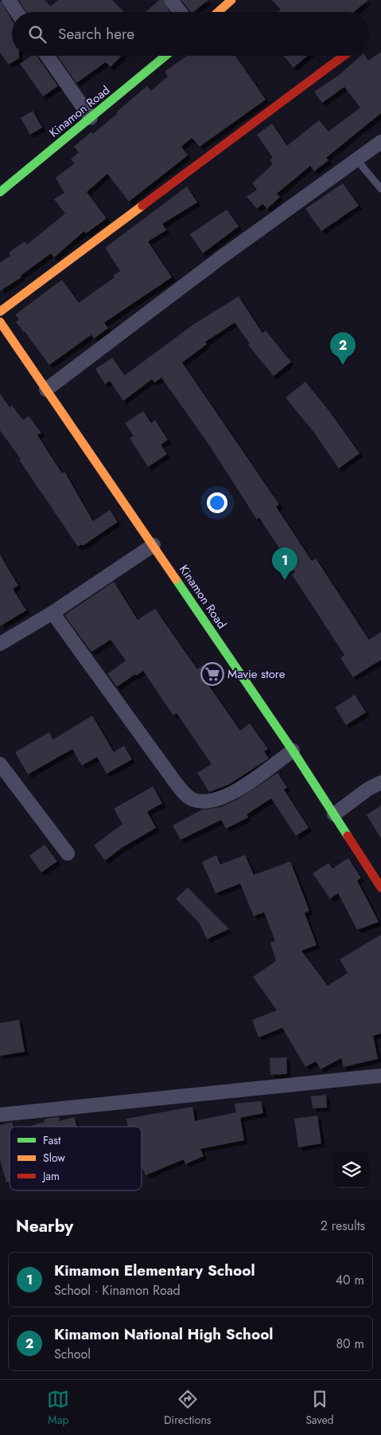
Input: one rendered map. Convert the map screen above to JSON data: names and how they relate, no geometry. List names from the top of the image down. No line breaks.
{"streets":{"street":["Kinamon Road"]},"places":{"supermarket":["Mavie store"]},"legend":["Fast","Slow","Jam"],"page":{"search":"Search here","pins":["2","1"],"heading":["Nearby","2 results"],"list":[{"mark":"1","name":"Kimamon Elementary School","note":"School · Kinamon Road","value":"40 m"},{"mark":"2","name":"Kimamon National High School","note":"School","value":"80 m"}],"nav":["Map","Directions","Saved"]}}
